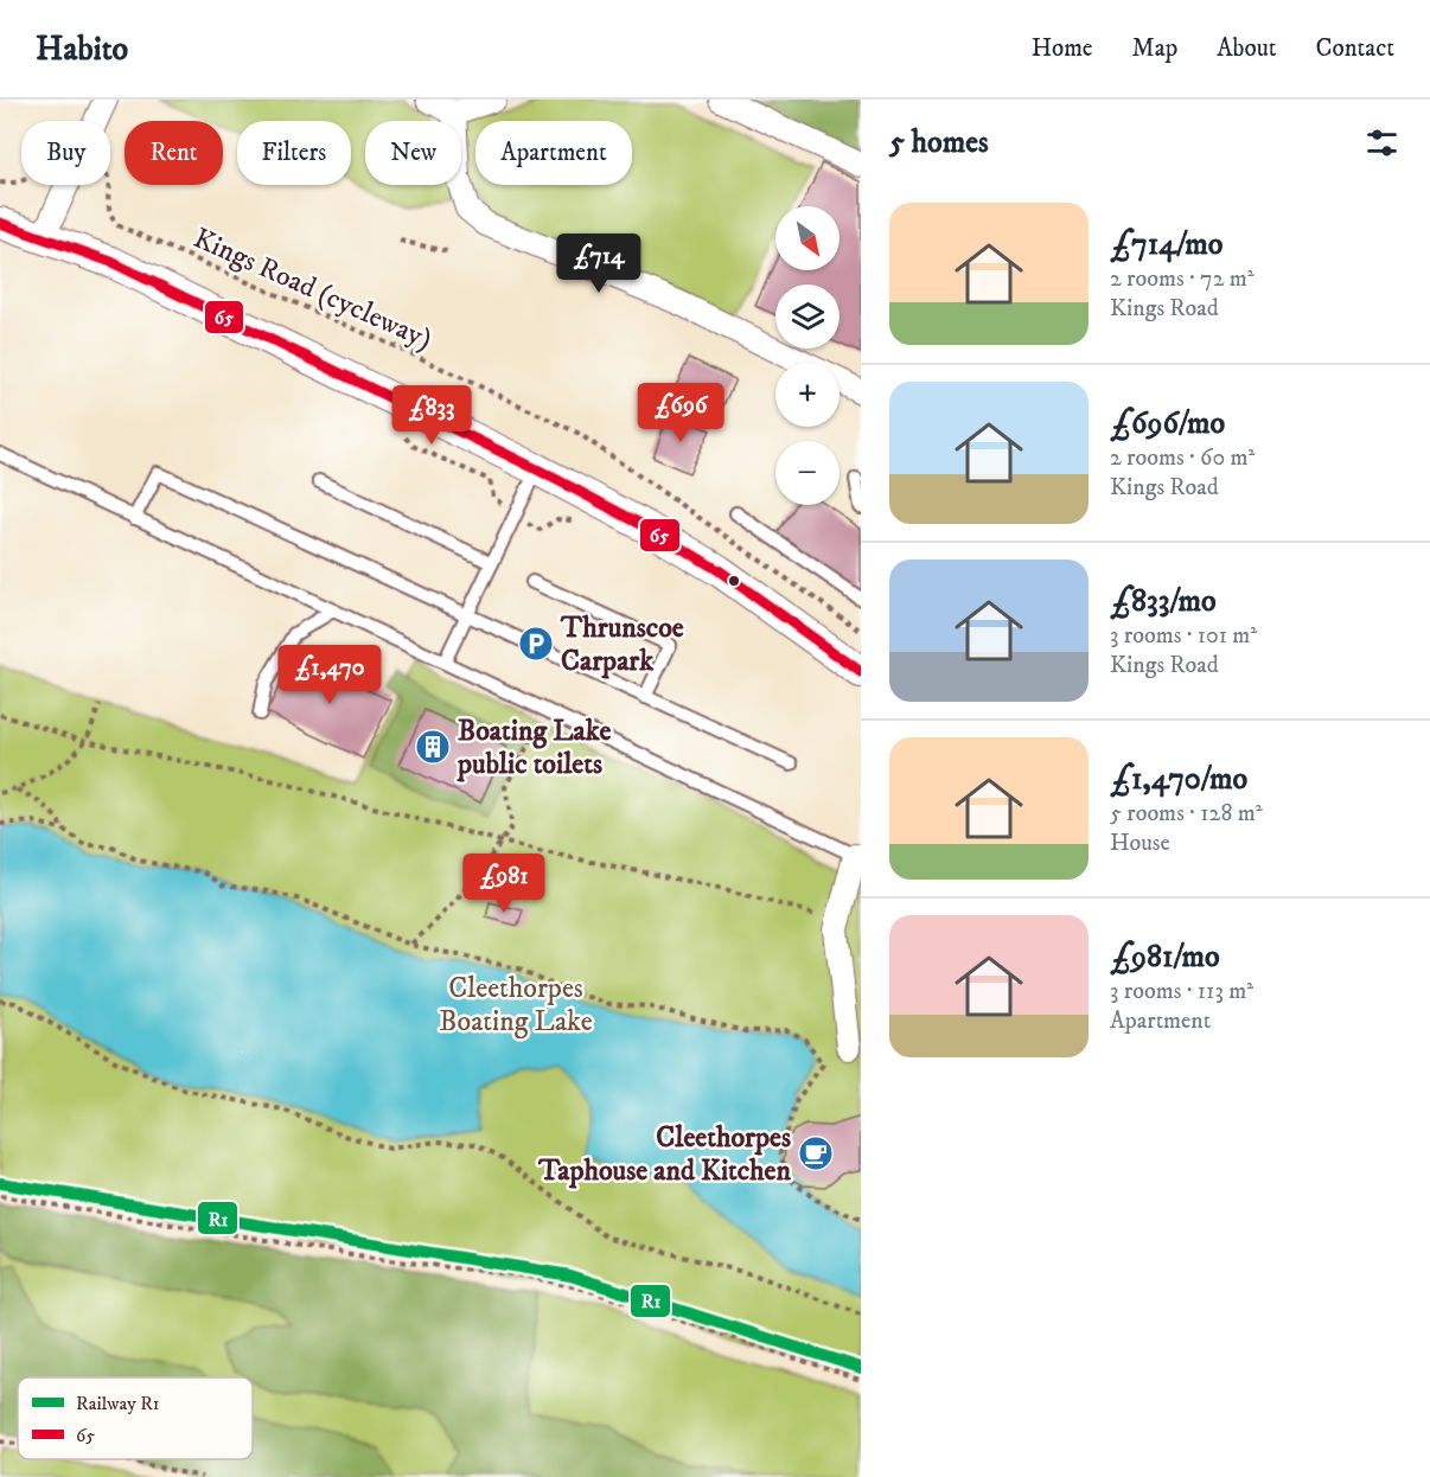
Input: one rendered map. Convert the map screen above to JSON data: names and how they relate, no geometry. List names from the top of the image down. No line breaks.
{"streets":{"path":["Kings Road (cycleway)"]},"parks":["Cleethorpes Boating Lake"],"places":{"parking":["Thrunscoe Carpark"],"building":["Boating Lake public toilets"],"cafe":["Cleethorpes Taphouse and Kitchen"]},"lines":["transit line 65","rail line R1"],"legend":["Railway R1","65"],"north":"bottom right","page":{"header":"Habito","nav":["Home","Map","About","Contact"],"heading":"5 homes","chip":["Buy","Rent","Filters","New","Apartment"],"list":[{"name":"£714/mo","note":"2 rooms · 72 m² · Kings Road"},{"name":"£696/mo","note":"2 rooms · 60 m² · Kings Road"},{"name":"£833/mo","note":"3 rooms · 101 m² · Kings Road"},{"name":"£1,470/mo","note":"5 rooms · 128 m² · House"},{"name":"£981/mo","note":"3 rooms · 113 m² · Apartment"}],"map_buttons":["+","−"],"price":["£714","£696","£833","£1,470","£981"]}}
